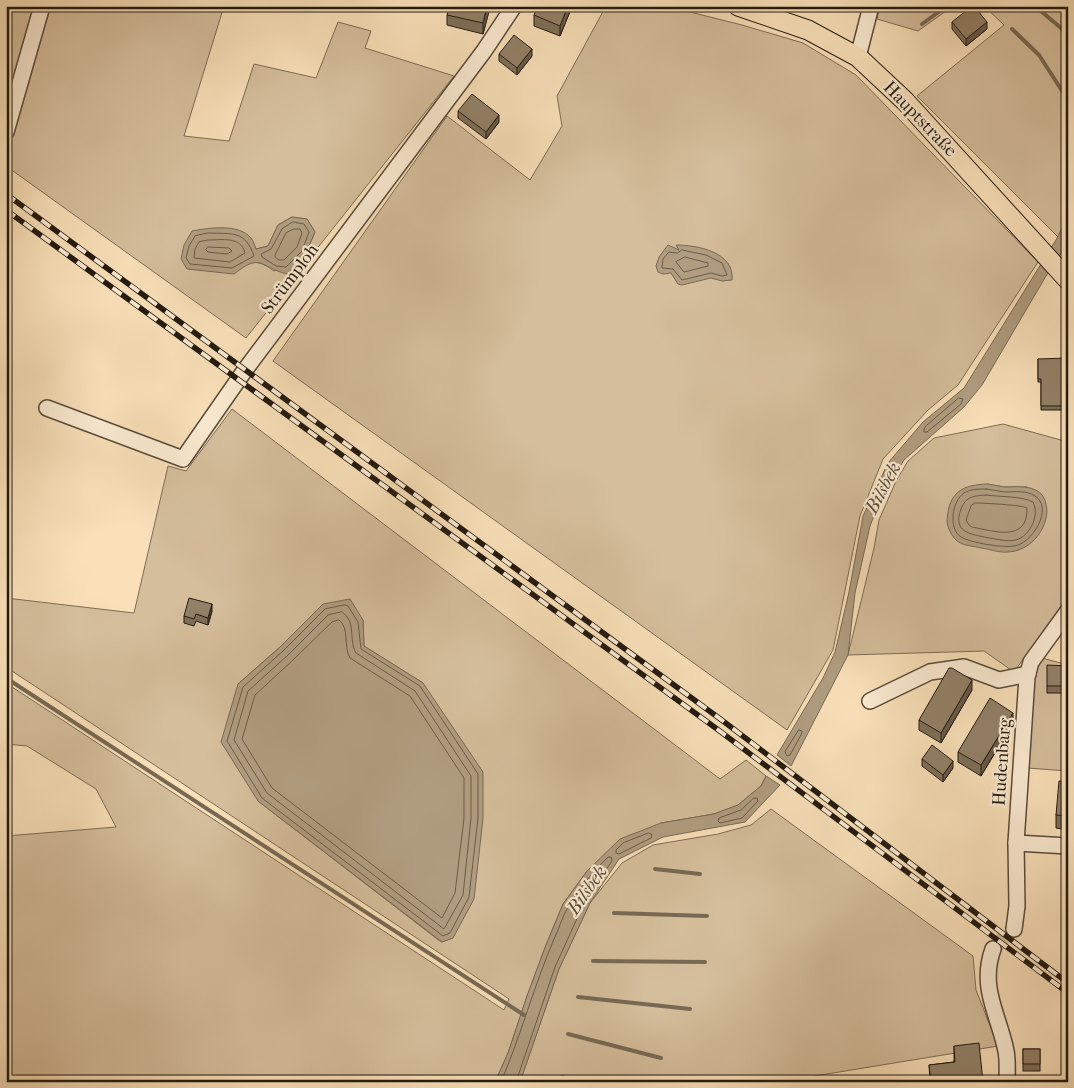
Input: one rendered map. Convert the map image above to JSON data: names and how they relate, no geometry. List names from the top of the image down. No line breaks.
{"streets":{"main road":["Hauptstraße"],"street":["Strümploh","Hudenbarg"]},"water":["Bilsbek"]}
